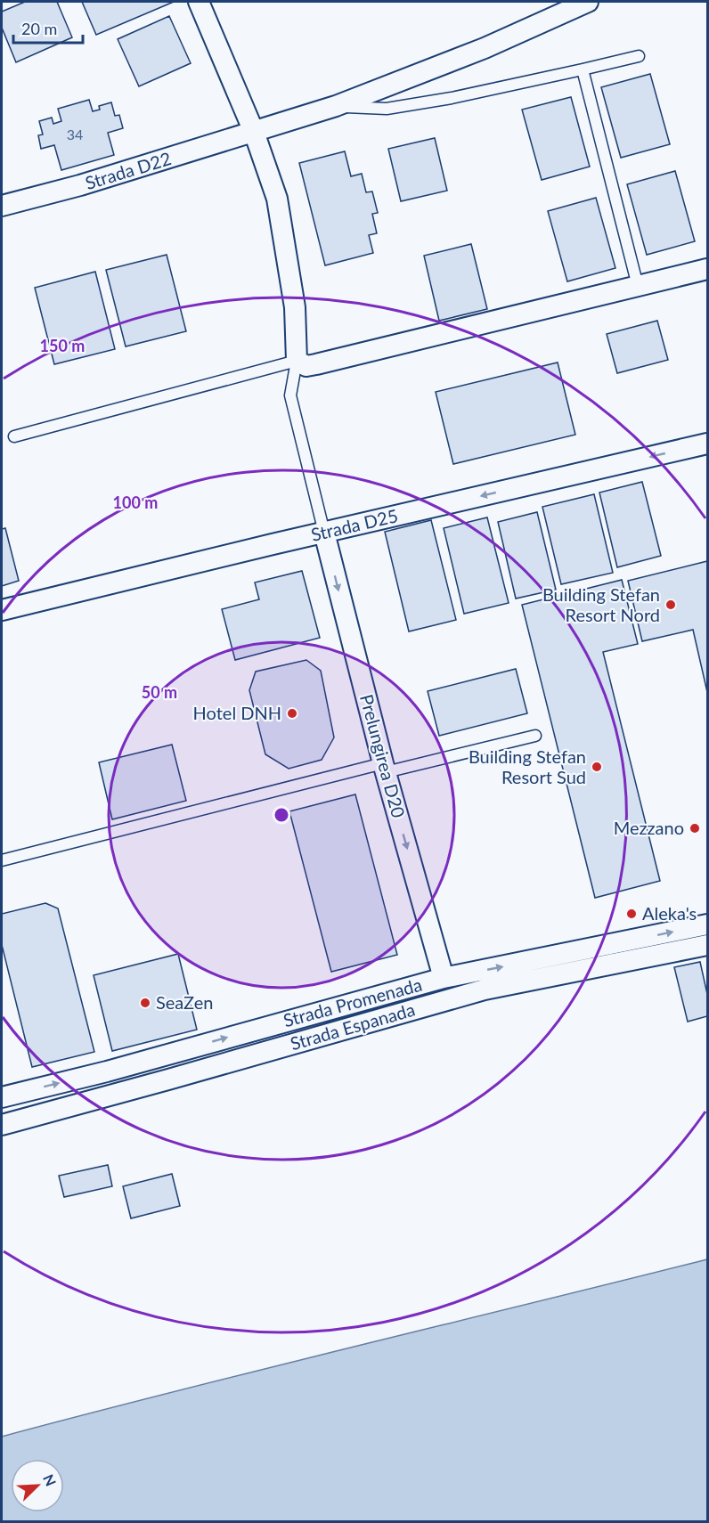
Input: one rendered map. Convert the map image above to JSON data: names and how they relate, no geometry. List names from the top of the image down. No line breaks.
{"streets":{"street":["Strada D22","Strada D25","Prelungirea D20","Strada Promenada","Strada Espanada"]},"crossings":[["Strada D25","Prelungirea D20"],["Prelungirea D20","Strada Promenada"]],"one_way":["Prelungirea D20","Strada Promenada"],"places":["Building Stefan Resort Nord","Hotel DNH","Building Stefan Resort Sud","Mezzano","Aleka's","SeaZen"],"house_numbers":["34"],"scale_bar":"20 m","north":"top right","rings":["150 m","100 m","50 m"]}
